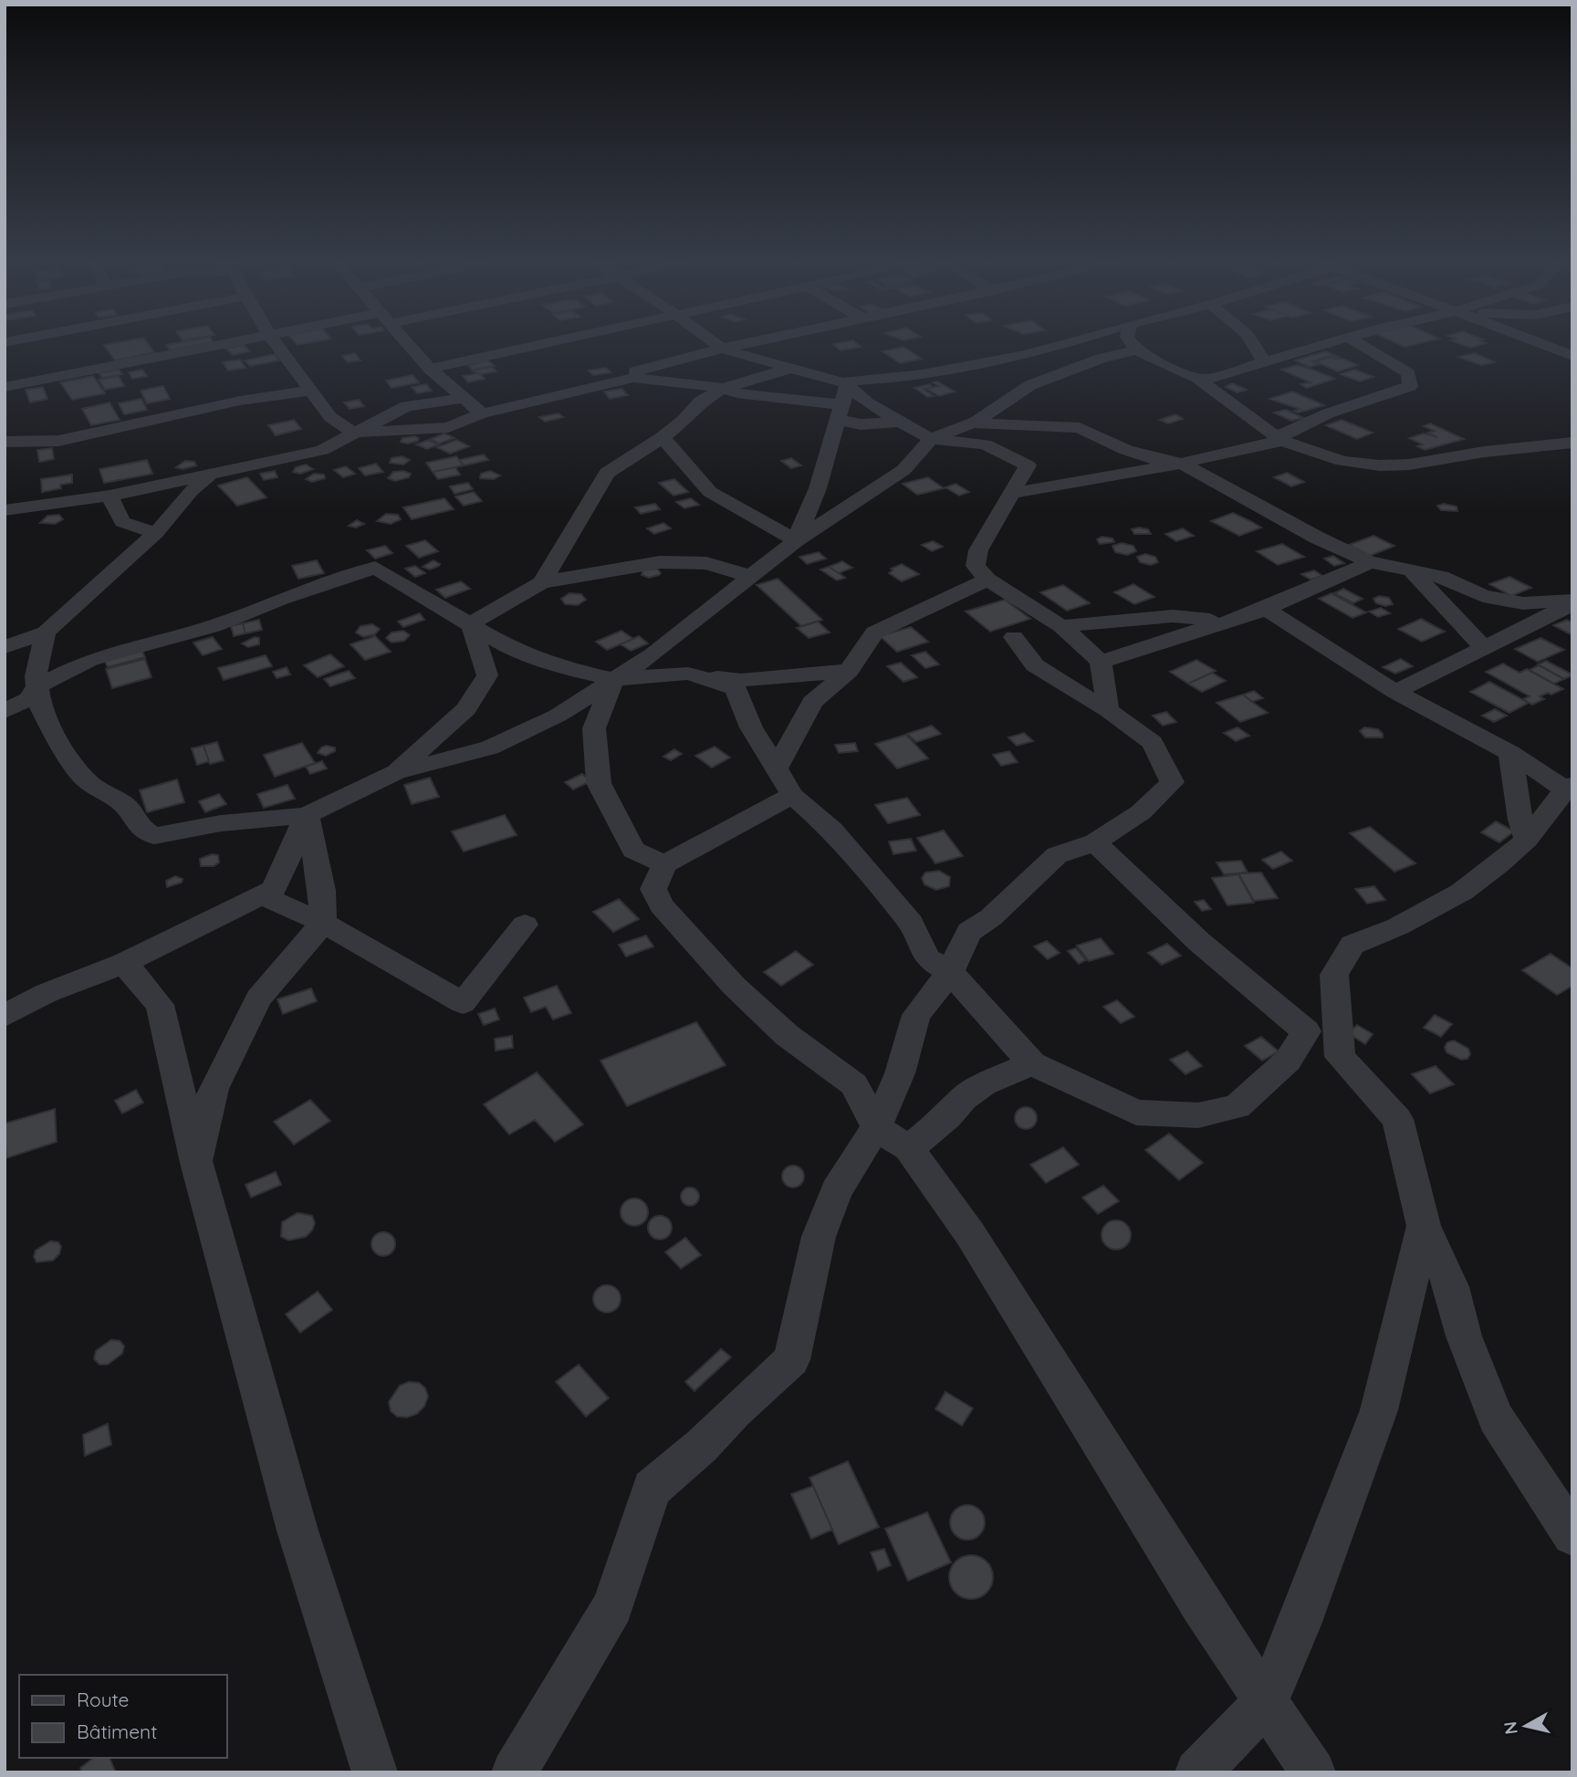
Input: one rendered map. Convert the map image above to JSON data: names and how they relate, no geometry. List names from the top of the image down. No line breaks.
{"legend":["Route","Bâtiment"],"north":"left"}
